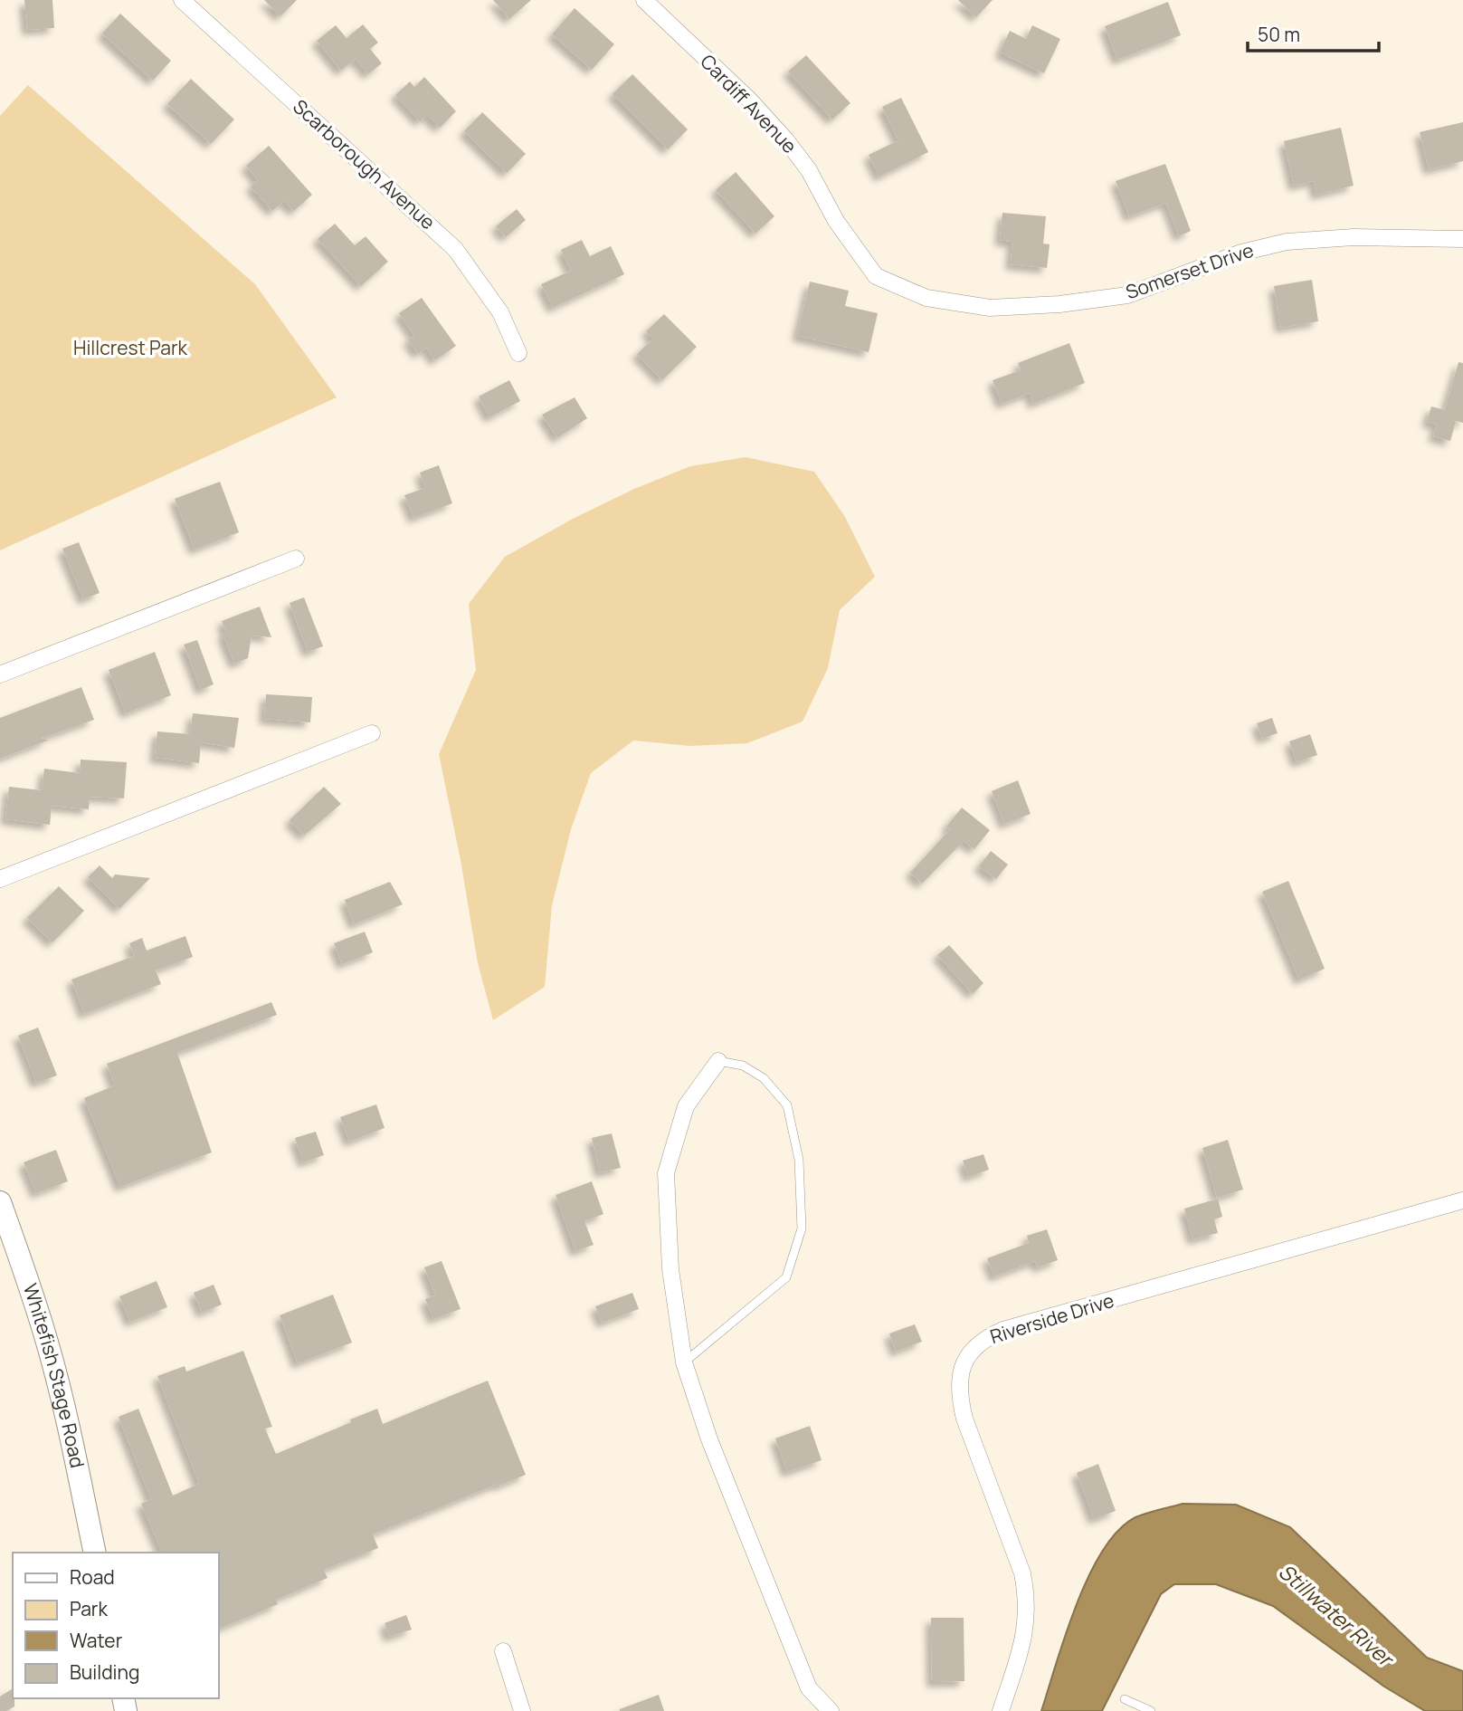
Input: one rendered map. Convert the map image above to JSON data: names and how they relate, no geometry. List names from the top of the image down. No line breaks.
{"streets":{"main road":["Whitefish Stage Road"],"street":["Cardiff Avenue","Scarborough Avenue","Somerset Drive","Riverside Drive"]},"crossings":[["Cardiff Avenue","Somerset Drive"]],"water":["Stillwater River"],"parks":["Hillcrest Park"],"legend":["Road","Park","Water","Building"],"scale_bar":"50 m"}
